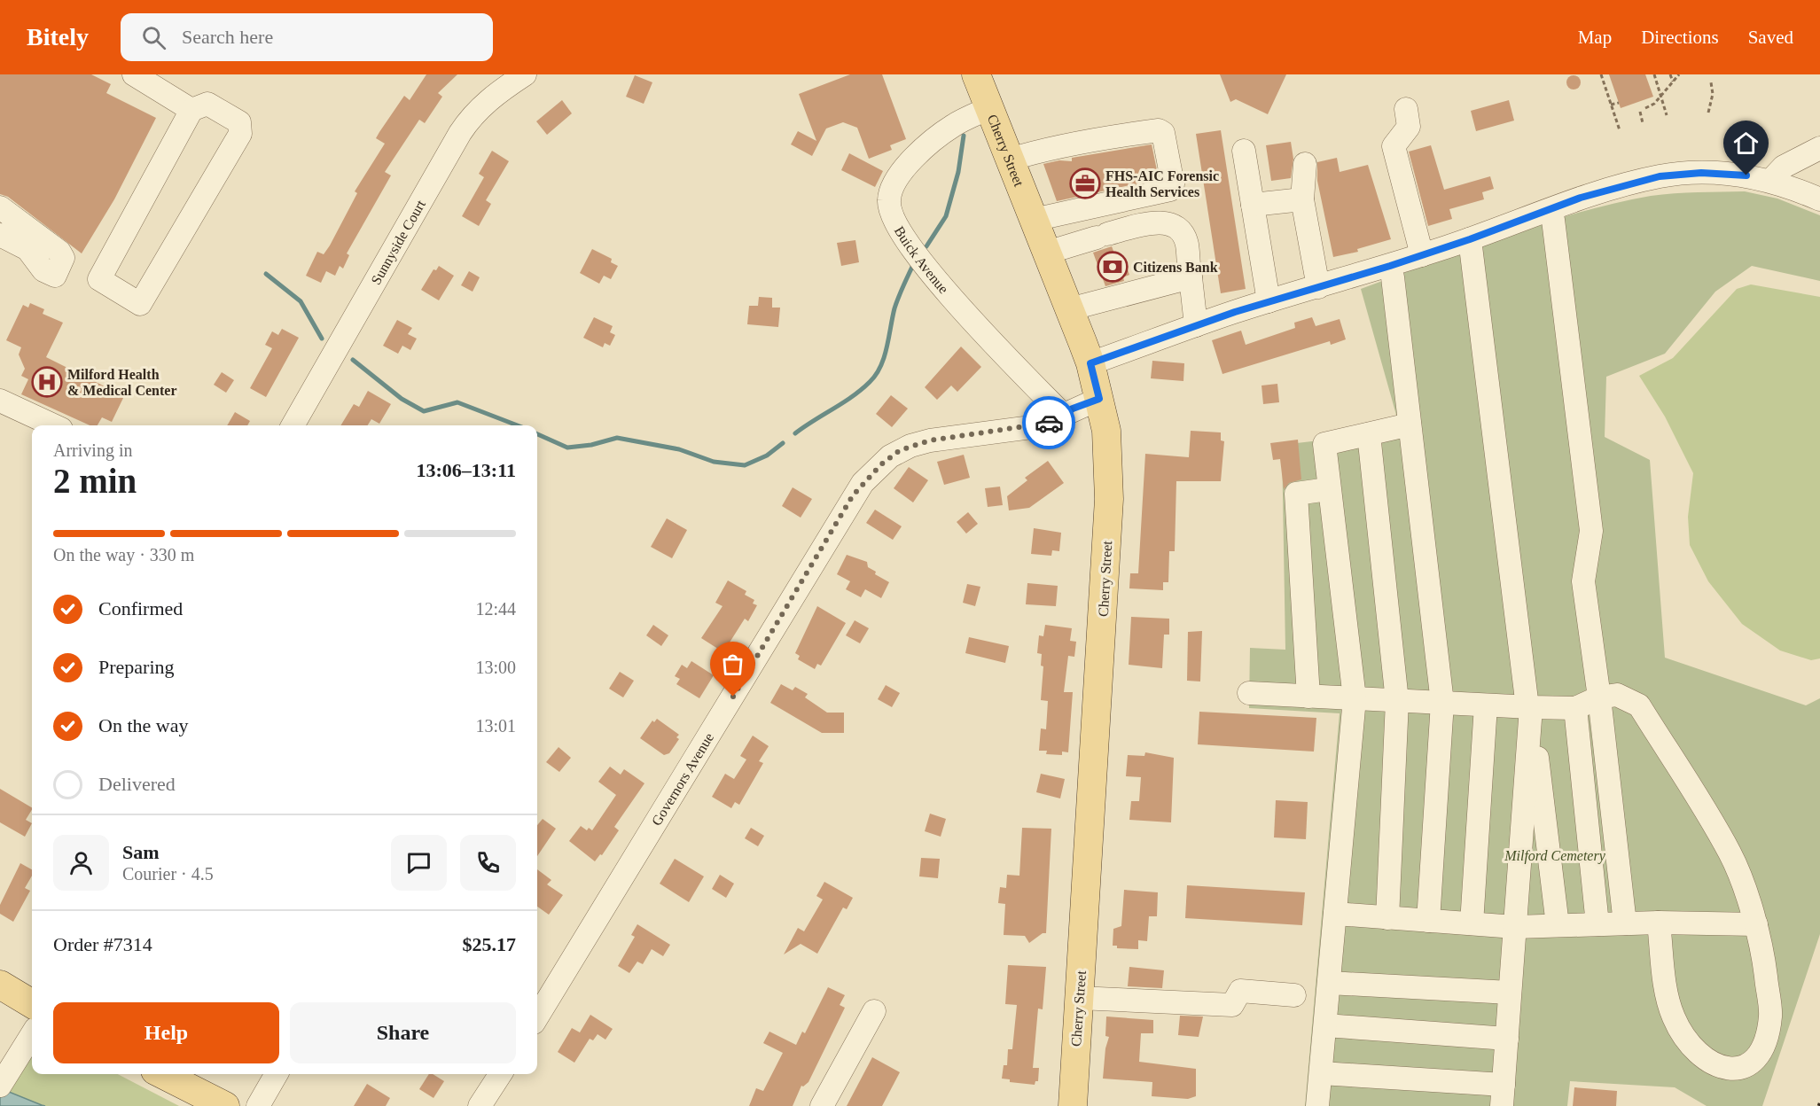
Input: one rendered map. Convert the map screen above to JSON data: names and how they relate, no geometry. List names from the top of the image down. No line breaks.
{"streets":{"main road":["Cherry Street"],"street":["Sunnyside Court","Buick Avenue","Governors Avenue"]},"crossings":[["Cherry Street","Buick Avenue"],["Cherry Street","Governors Avenue"],["Buick Avenue","Governors Avenue"]],"parks":["Milford Cemetery"],"places":{"office":["FHS-AIC Forensic Health Services"],"bank":["Citizens Bank"],"hospital":["Milford Health & Medical Center"]},"page":{"header":"Bitely","search":"Search here","nav":["Map","Directions","Saved"],"heading":["2 min","Arriving in","13:06–13:11"],"panel":["Sam","Courier · 4.5","Order #7314","$25.17"],"bar":"On the way · 330 m","list":[["Confirmed","12:44"],["Preparing","13:00"],["On the way","13:01"],"Delivered"],"buttons":["Help","Share"]}}
